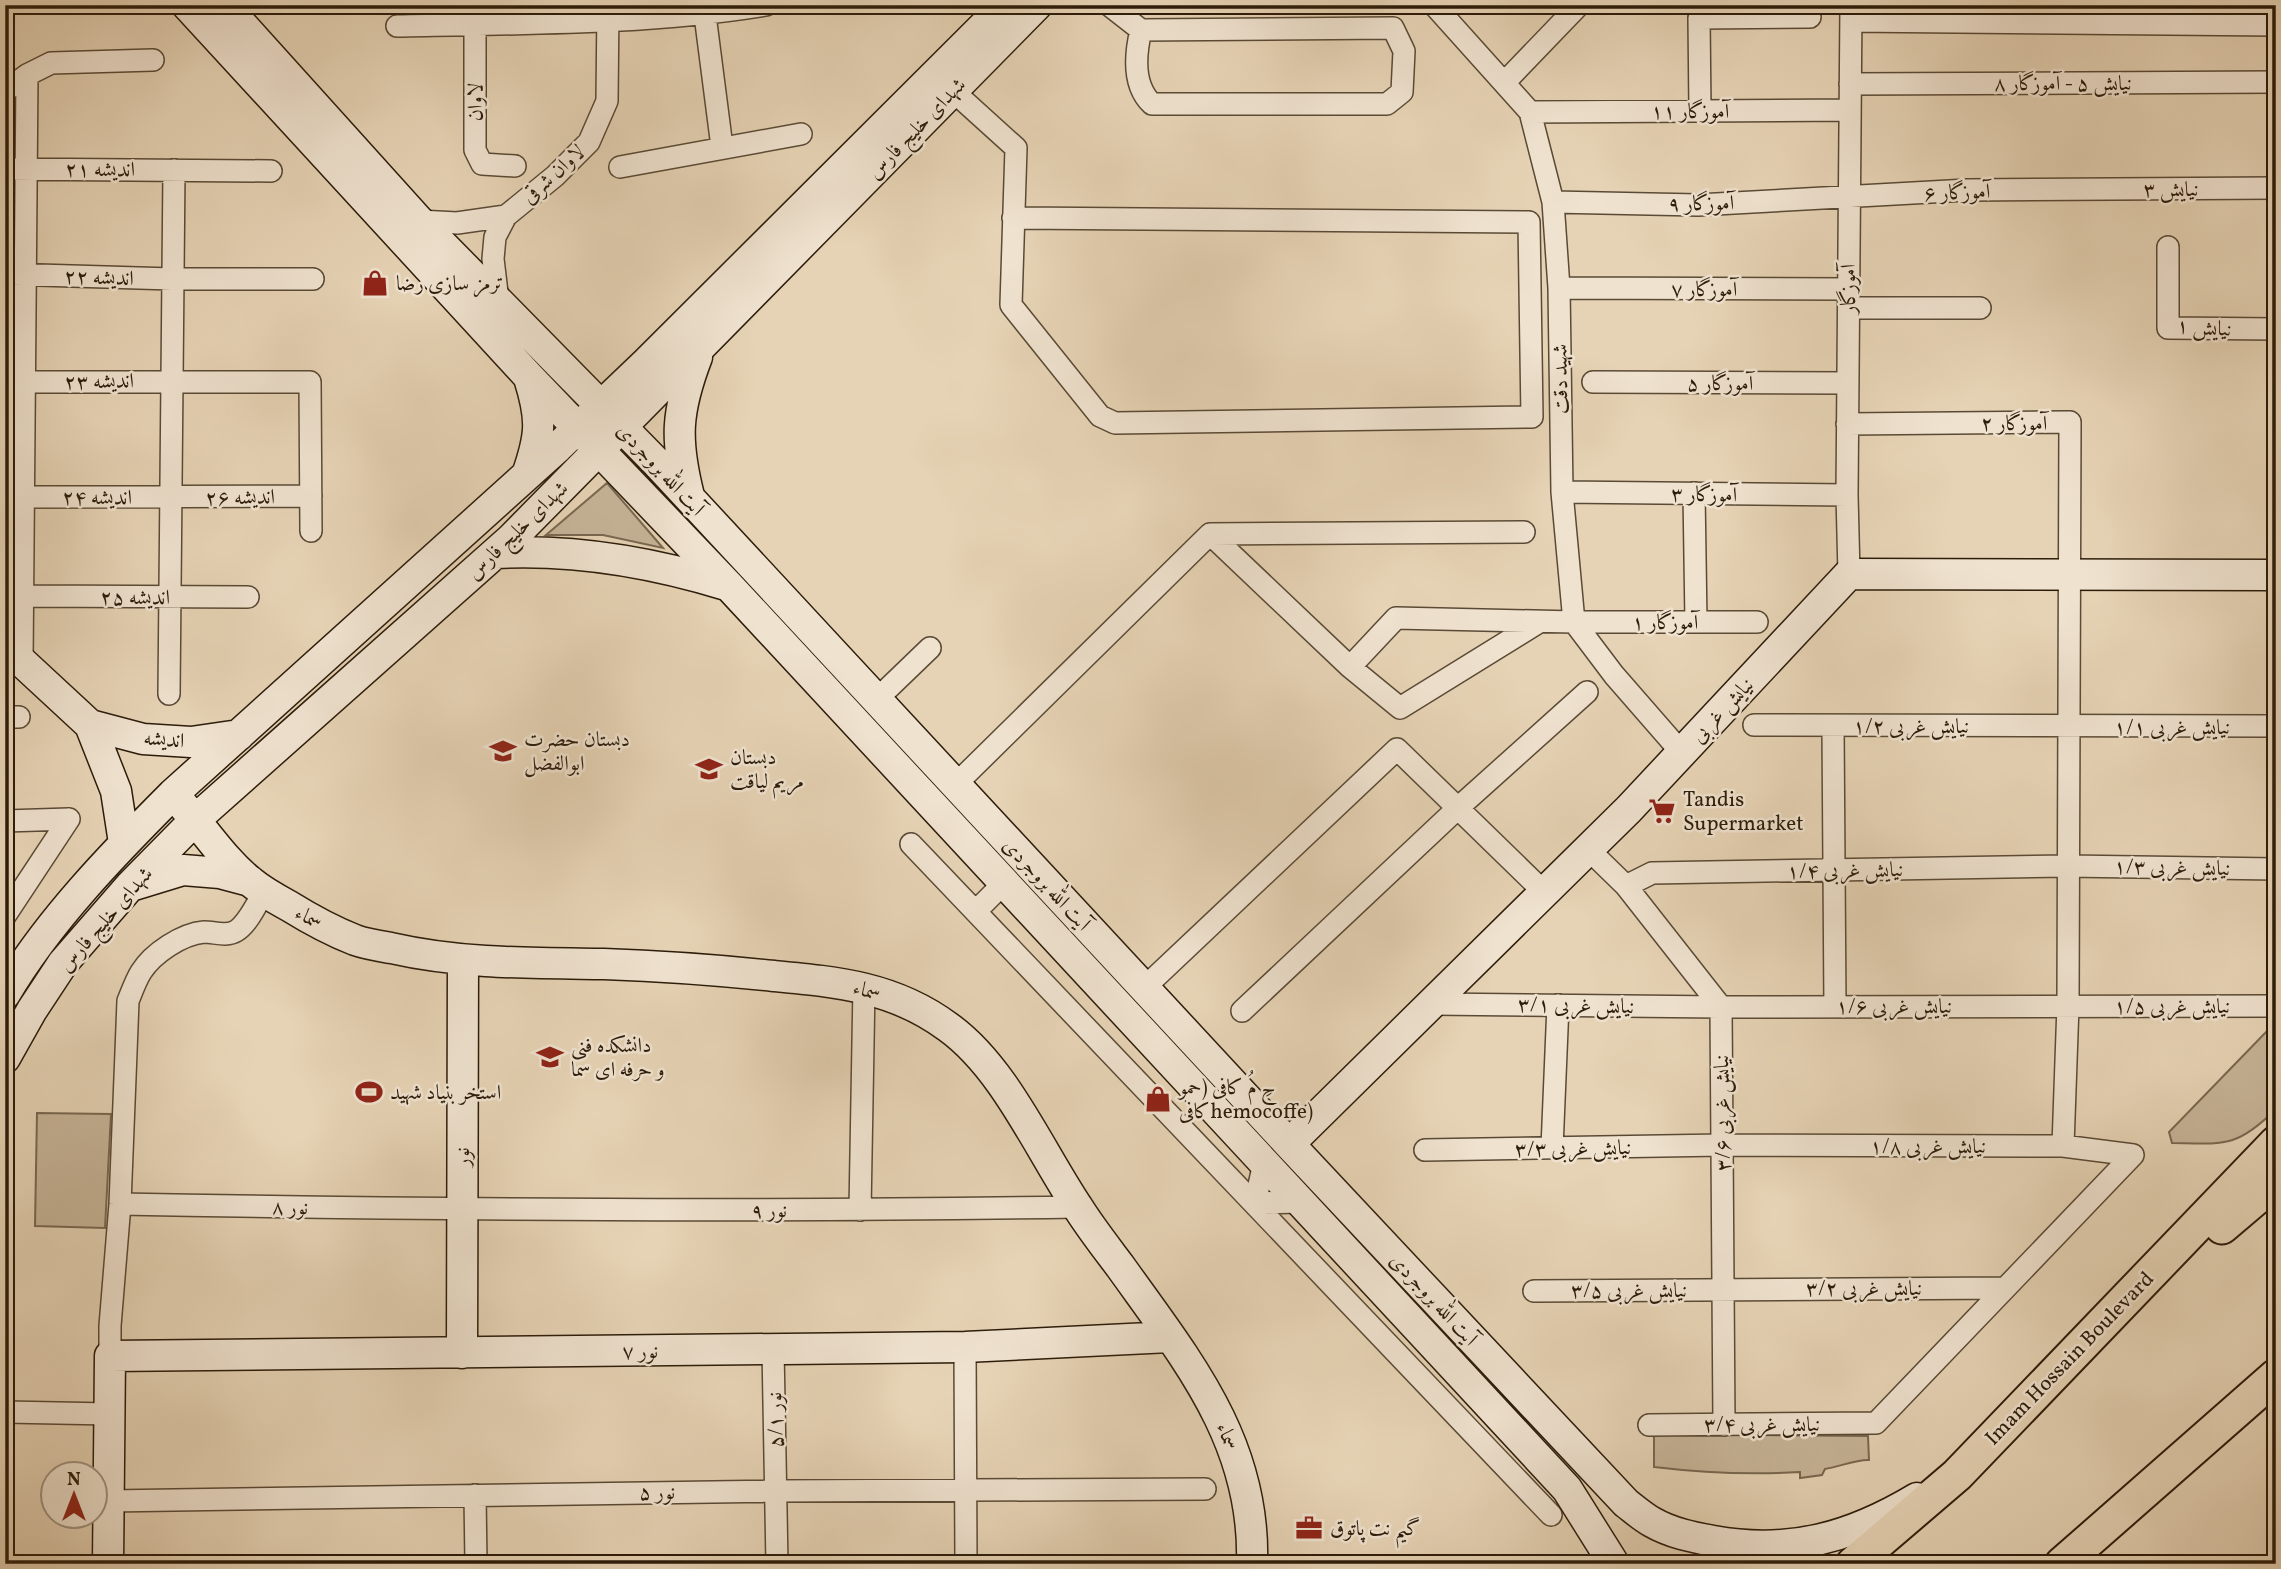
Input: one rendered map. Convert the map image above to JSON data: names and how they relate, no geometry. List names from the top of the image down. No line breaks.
{"streets":{"main road":["شهدای خلیج فارس","آیت الله بروجردی","نیایش غربی","اندیشه","سماء","نور","نور ۷","Imam Hossain Boulevard"],"street":["نیایش ۵ - آموزگار ۸","لاوان","آموزگار ۱۱","اندیشه ۲۱","لاوان شرقی","نیایش ۳","آموزگار ۶","آموزگار ۹","اندیشه ۲۲","آموزگار ۷","آموزگار","نیایش ۱","شهید دقت","اندیشه ۲۳","آموزگار ۵","آموزگار ۲","آموزگار ۳","اندیشه ۲۴","اندیشه ۲۶","اندیشه ۲۵","آموزگار ۱","نیایش غربی ۱/۲","نیایش غربی ۱/۱","نیایش غربی ۱/۳","نیایش غربی ۱/۴","نیایش غربی ۳/۱","نیایش غربی ۱/۶","نیایش غربی ۱/۵","نیایش غربی ۳/۶","نیایش غربی ۱/۸","نیایش غربی ۳/۳","نور ۸","نور ۹","نیایش غربی ۳/۲","نیایش غربی ۳/۵","نور ۵/۱","نیایش غربی ۳/۴","نور ۵"]},"crossings":[["نیایش ۵ - آموزگار ۸","آموزگار"],["آموزگار ۱۱","آموزگار"],["آموزگار ۱۱","شهید دقت"],["شهدای خلیج فارس","آیت الله بروجردی"],["شهدای خلیج فارس","اندیشه"],["شهدای خلیج فارس","سماء"],["نیایش ۳","آموزگار ۶"],["آموزگار ۶","آموزگار ۹"],["آموزگار ۶","آموزگار"],["آموزگار ۹","آموزگار"],["آموزگار ۹","شهید دقت"],["آموزگار ۷","آموزگار"],["آموزگار ۷","شهید دقت"],["آموزگار","آموزگار ۵"],["آموزگار","آموزگار ۲"],["آموزگار","آموزگار ۳"],["آموزگار","نیایش غربی"],["شهید دقت","آموزگار ۳"],["شهید دقت","آموزگار ۱"],["اندیشه ۲۳","اندیشه ۲۶"],["آیت الله بروجردی","نیایش غربی"],["آیت الله بروجردی","Imam Hossain Boulevard"],["اندیشه ۲۴","اندیشه ۲۶"],["نیایش غربی","نیایش غربی ۳/۱"],["نیایش غربی ۱/۲","نیایش غربی ۱/۱"],["نیایش غربی ۱/۳","نیایش غربی ۱/۴"],["سماء","نور"],["سماء","نور ۹"],["سماء","نور ۷"],["نیایش غربی ۳/۱","نیایش غربی ۱/۶"],["نیایش غربی ۳/۱","نیایش غربی ۳/۶"],["نیایش غربی ۱/۶","نیایش غربی ۱/۵"],["نیایش غربی ۱/۶","نیایش غربی ۳/۶"],["نیایش غربی ۳/۶","نیایش غربی ۱/۸"],["نیایش غربی ۳/۶","نیایش غربی ۳/۳"],["نیایش غربی ۳/۶","نیایش غربی ۳/۲"],["نیایش غربی ۳/۶","نیایش غربی ۳/۵"],["نیایش غربی ۳/۶","نیایش غربی ۳/۴"],["نیایش غربی ۱/۸","نیایش غربی ۳/۳"],["نیایش غربی ۱/۸","نیایش غربی ۳/۲"],["نیایش غربی ۱/۸","نیایش غربی ۳/۴"],["نور","نور ۸"],["نور","نور ۹"],["نور","نور ۷"],["نور ۸","نور ۹"],["نیایش غربی ۳/۲","نیایش غربی ۳/۵"],["نیایش غربی ۳/۲","نیایش غربی ۳/۴"],["نور ۷","نور ۵/۱"],["نور ۵/۱","نور ۵"]],"places":{"shop":["ترمز سازی رضا","حِ مُ کافی (حمو کافیhemocoffe)"],"school or university":["دبستان حضرت ابوالفضل","دبستان مریم لیاقت","دانشکده فنی و حرفه ای سما"],"supermarket":["Tandis Supermarket"],"sports":["استخر بنیاد شهید"],"office":["گیم نت پاتوق"]},"north":"top"}
